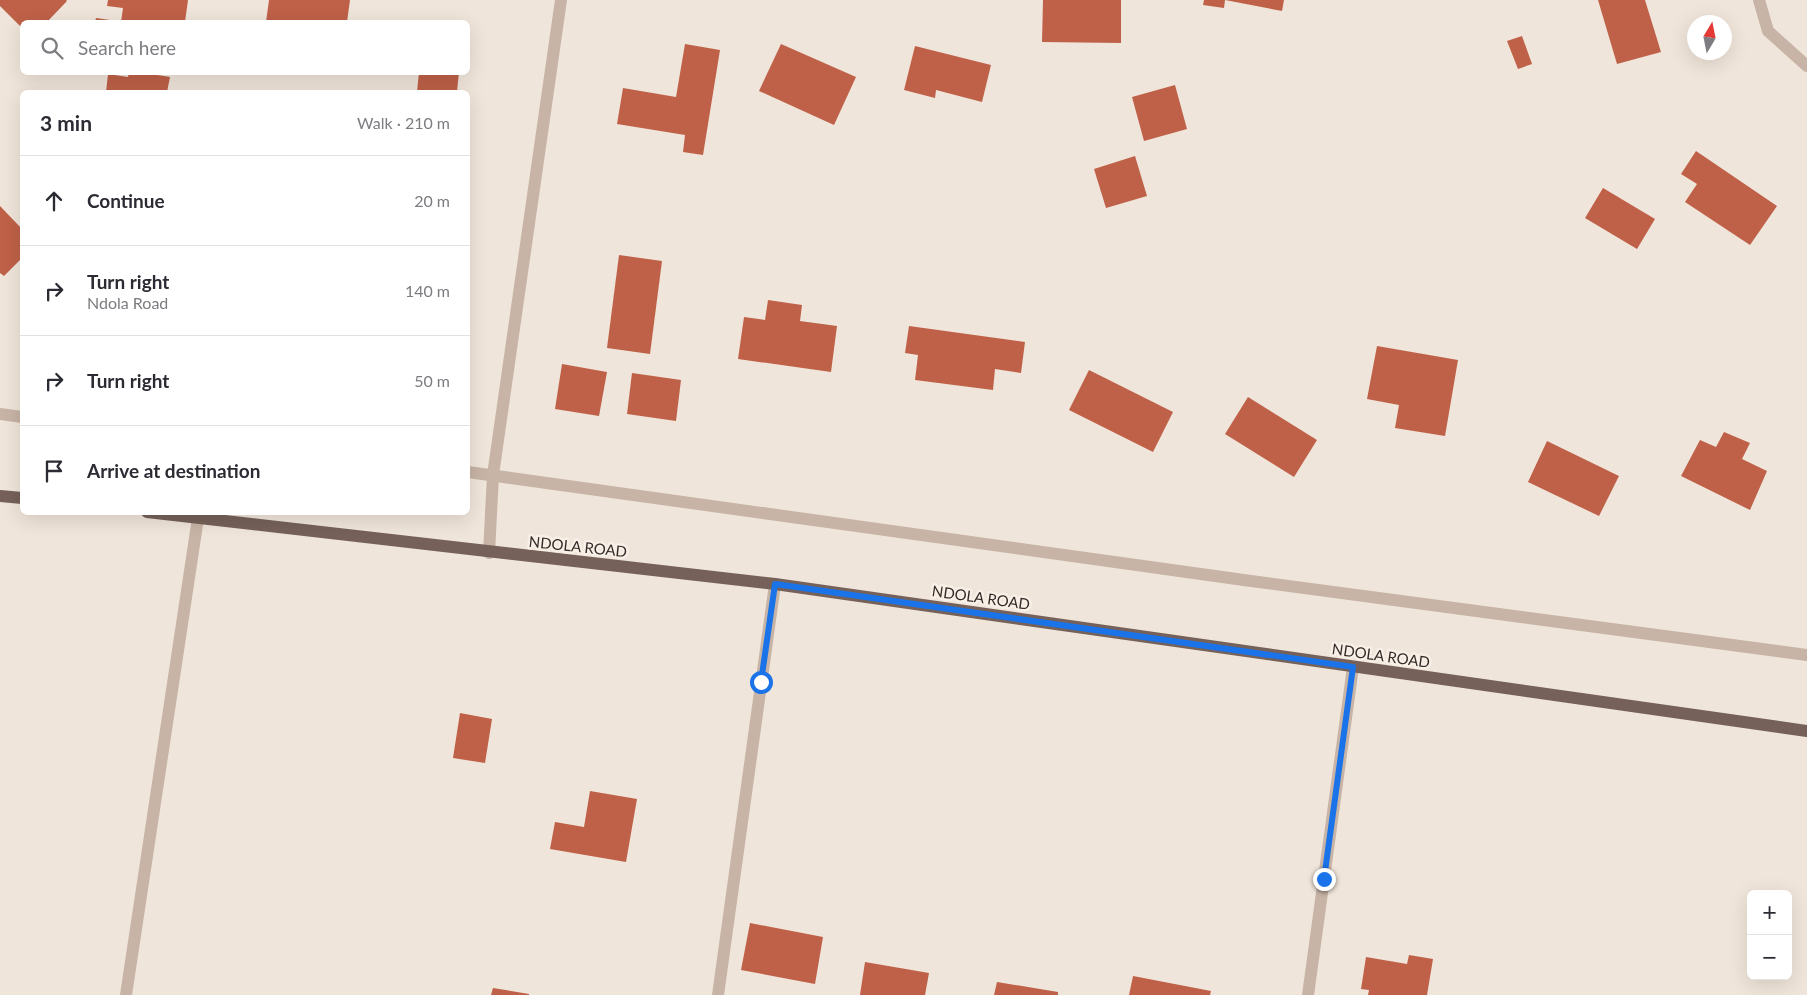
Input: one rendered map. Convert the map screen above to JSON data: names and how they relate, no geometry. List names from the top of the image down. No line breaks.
{"streets":{"main road":["NDOLA ROAD"]},"north":"top","page":{"search":"Search here","heading":["3 min","Walk · 210 m"],"list":[["Continue","20 m"],["Turn right","Ndola Road","140 m"],["Turn right","50 m"],"Arrive at destination"],"map_buttons":["+","−"]}}
